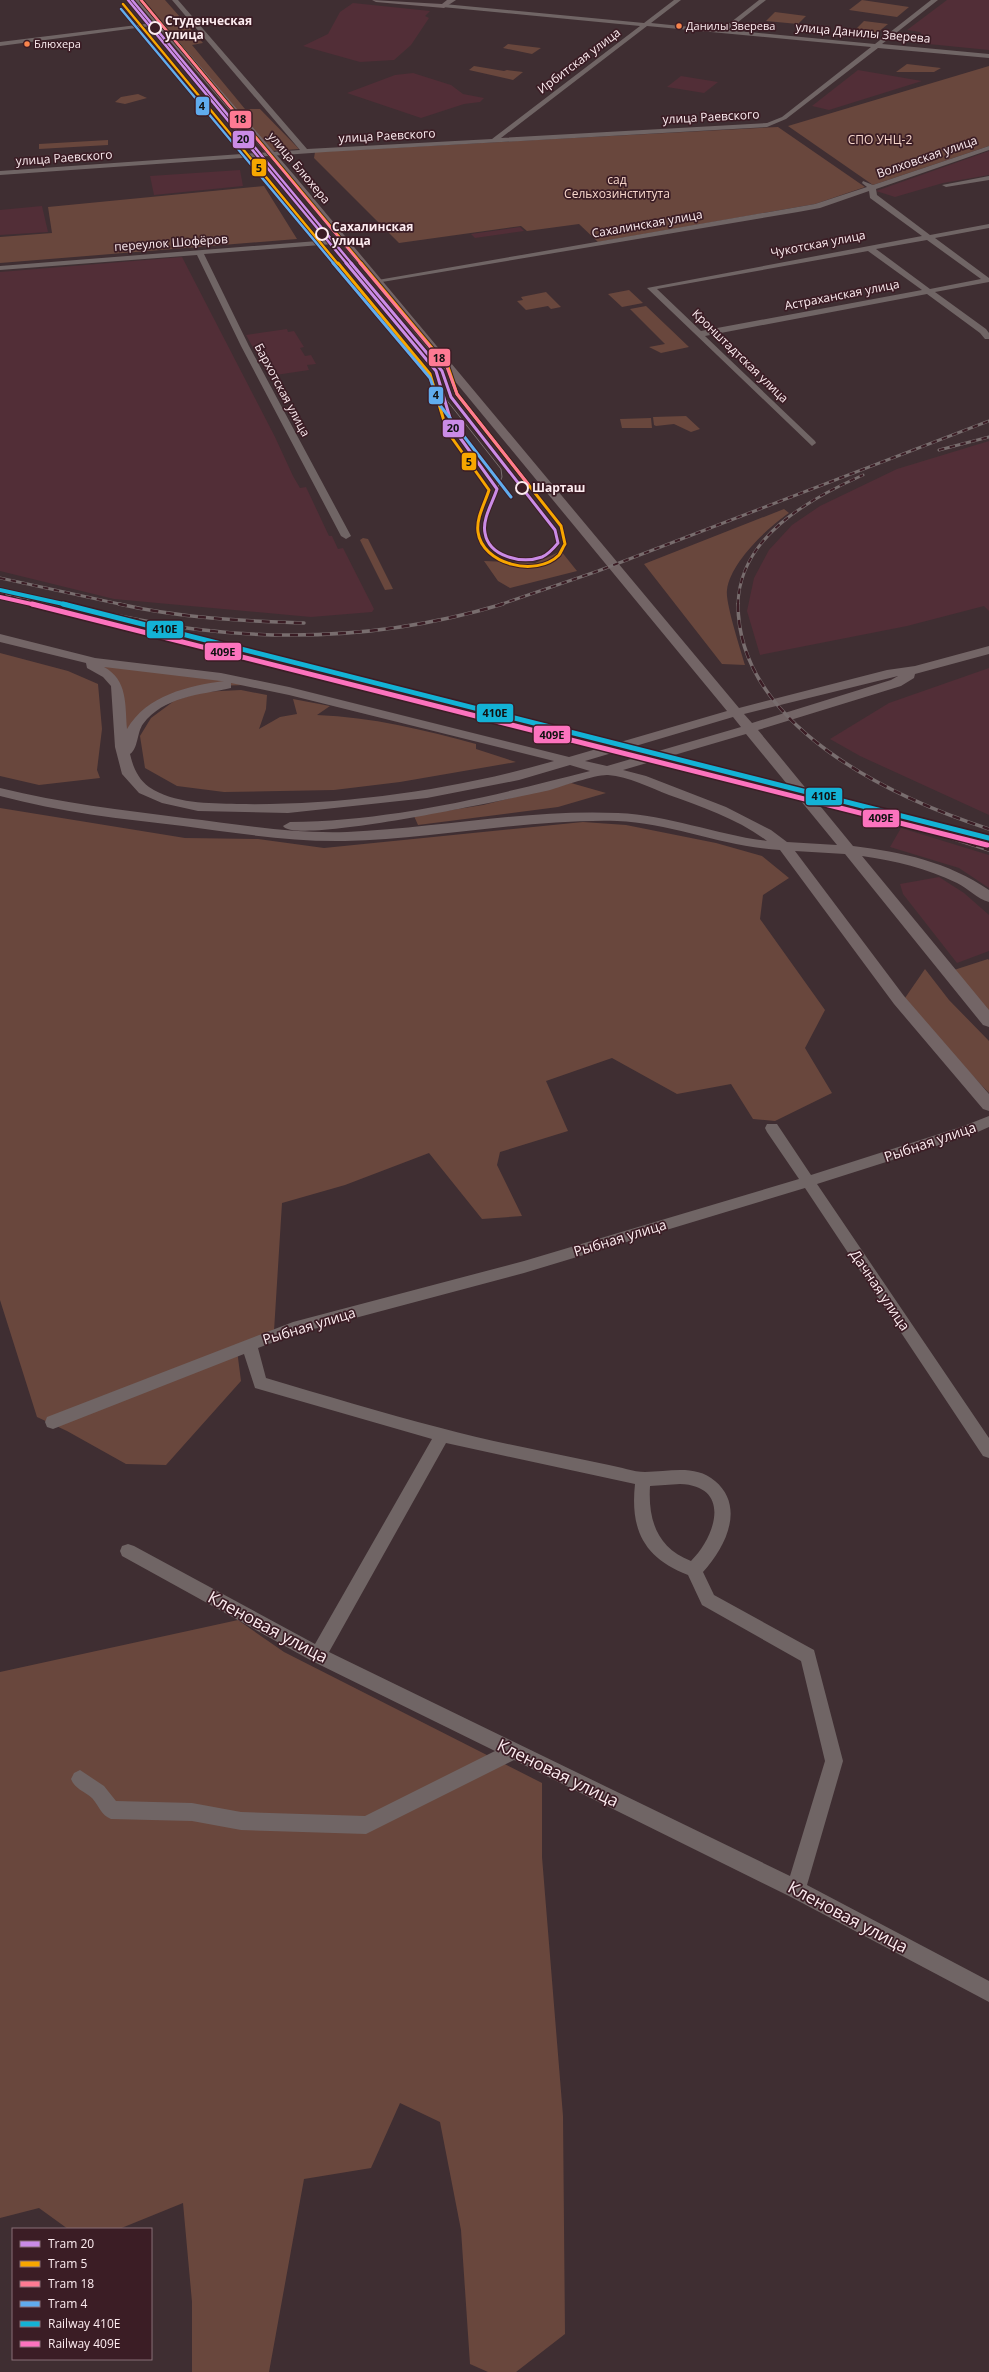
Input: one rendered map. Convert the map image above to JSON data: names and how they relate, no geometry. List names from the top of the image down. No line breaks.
{"streets":{"main road":["улица Данилы Зверева","улица Блюхера"],"street":["Ирбитская улица","улица Раевского","Волховская улица","Сахалинская улица","переулок Шофёров","Чукотская улица","Астраханская улица","Кронштадтская улица","Бархотская улица","Рыбная улица","Дачная улица","Кленовая улица"]},"crossings":[["улица Данилы Зверева","Ирбитская улица"],["улица Данилы Зверева","улица Раевского"],["Ирбитская улица","улица Раевского"],["улица Раевского","улица Блюхера"],["Волховская улица","Сахалинская улица"],["улица Блюхера","Сахалинская улица"],["улица Блюхера","переулок Шофёров"],["переулок Шофёров","Бархотская улица"],["Чукотская улица","Кронштадтская улица"],["Астраханская улица","Кронштадтская улица"],["Рыбная улица","Дачная улица"]],"parks":["СПО УНЦ-2","сад Сельхозинститута"],"places":["Данилы Зверева","Студенческая улица","Блюхера","Сахалинская улица","Шарташ"],"lines":["tram line 20","tram line 5","tram line 18","tram line 4","rail line 410E","rail line 409E"],"legend":["Tram 20","Tram 5","Tram 18","Tram 4","Railway 410E","Railway 409E"]}
